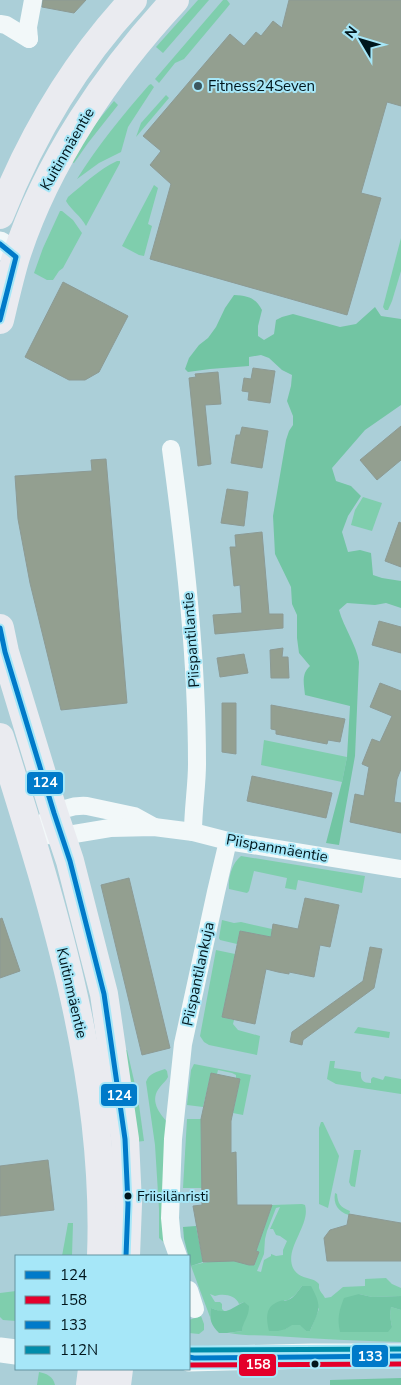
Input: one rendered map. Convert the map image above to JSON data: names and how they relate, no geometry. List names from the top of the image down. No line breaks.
{"streets":{"main road":["Kuitinmäentie"],"street":["Piispantilantie","Piispanmäentie","Piispantilankuja"]},"crossings":[["Kuitinmäentie","Piispanmäentie"],["Piispantilantie","Piispanmäentie"],["Piispanmäentie","Piispantilankuja"]],"places":["Fitness24Seven","Friisilänristi"],"lines":["transit line 124","transit line 112N","transit line 133","transit line 158"],"legend":["124","158","133","112N"],"north":"top left"}
